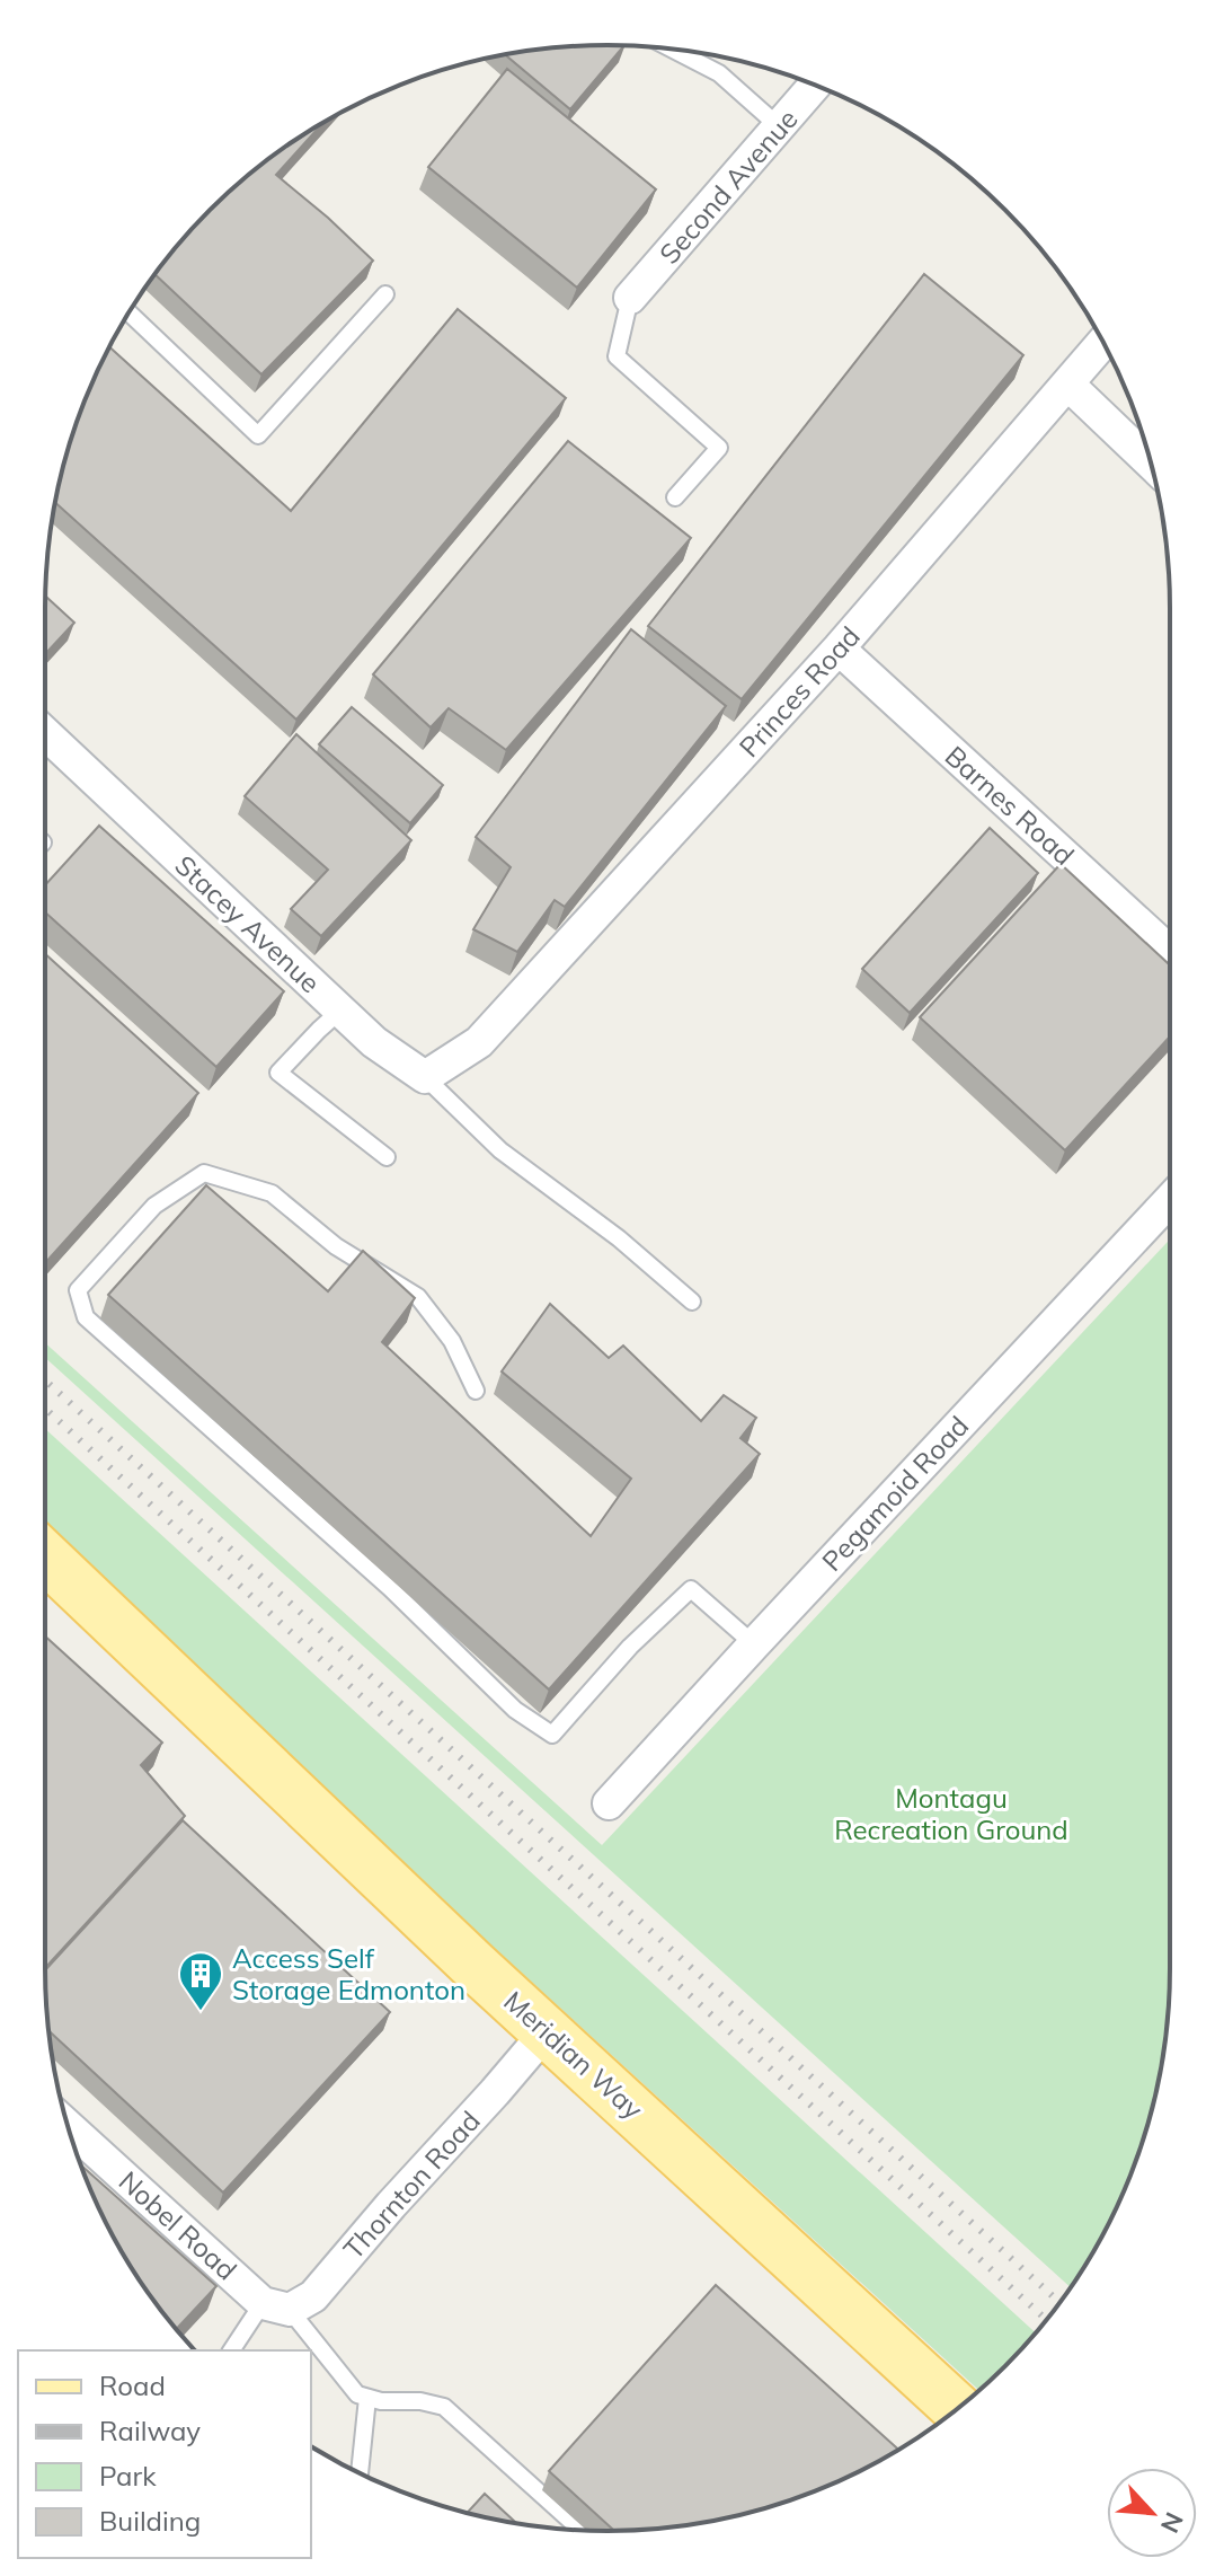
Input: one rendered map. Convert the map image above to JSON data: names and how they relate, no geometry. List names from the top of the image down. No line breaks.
{"streets":{"main road":["Meridian Way"],"street":["Second Avenue","Princes Road","Barnes Road","Stacey Avenue","Pegamoid Road","Thornton Road","Nobel Road"]},"crossings":[["Princes Road","Barnes Road"],["Princes Road","Stacey Avenue"],["Meridian Way","Thornton Road"],["Thornton Road","Nobel Road"]],"parks":["Montagu Recreation Ground"],"places":{"building":["Access Self Storage Edmonton"]},"legend":["Road","Railway","Park","Building"],"north":"bottom right"}
